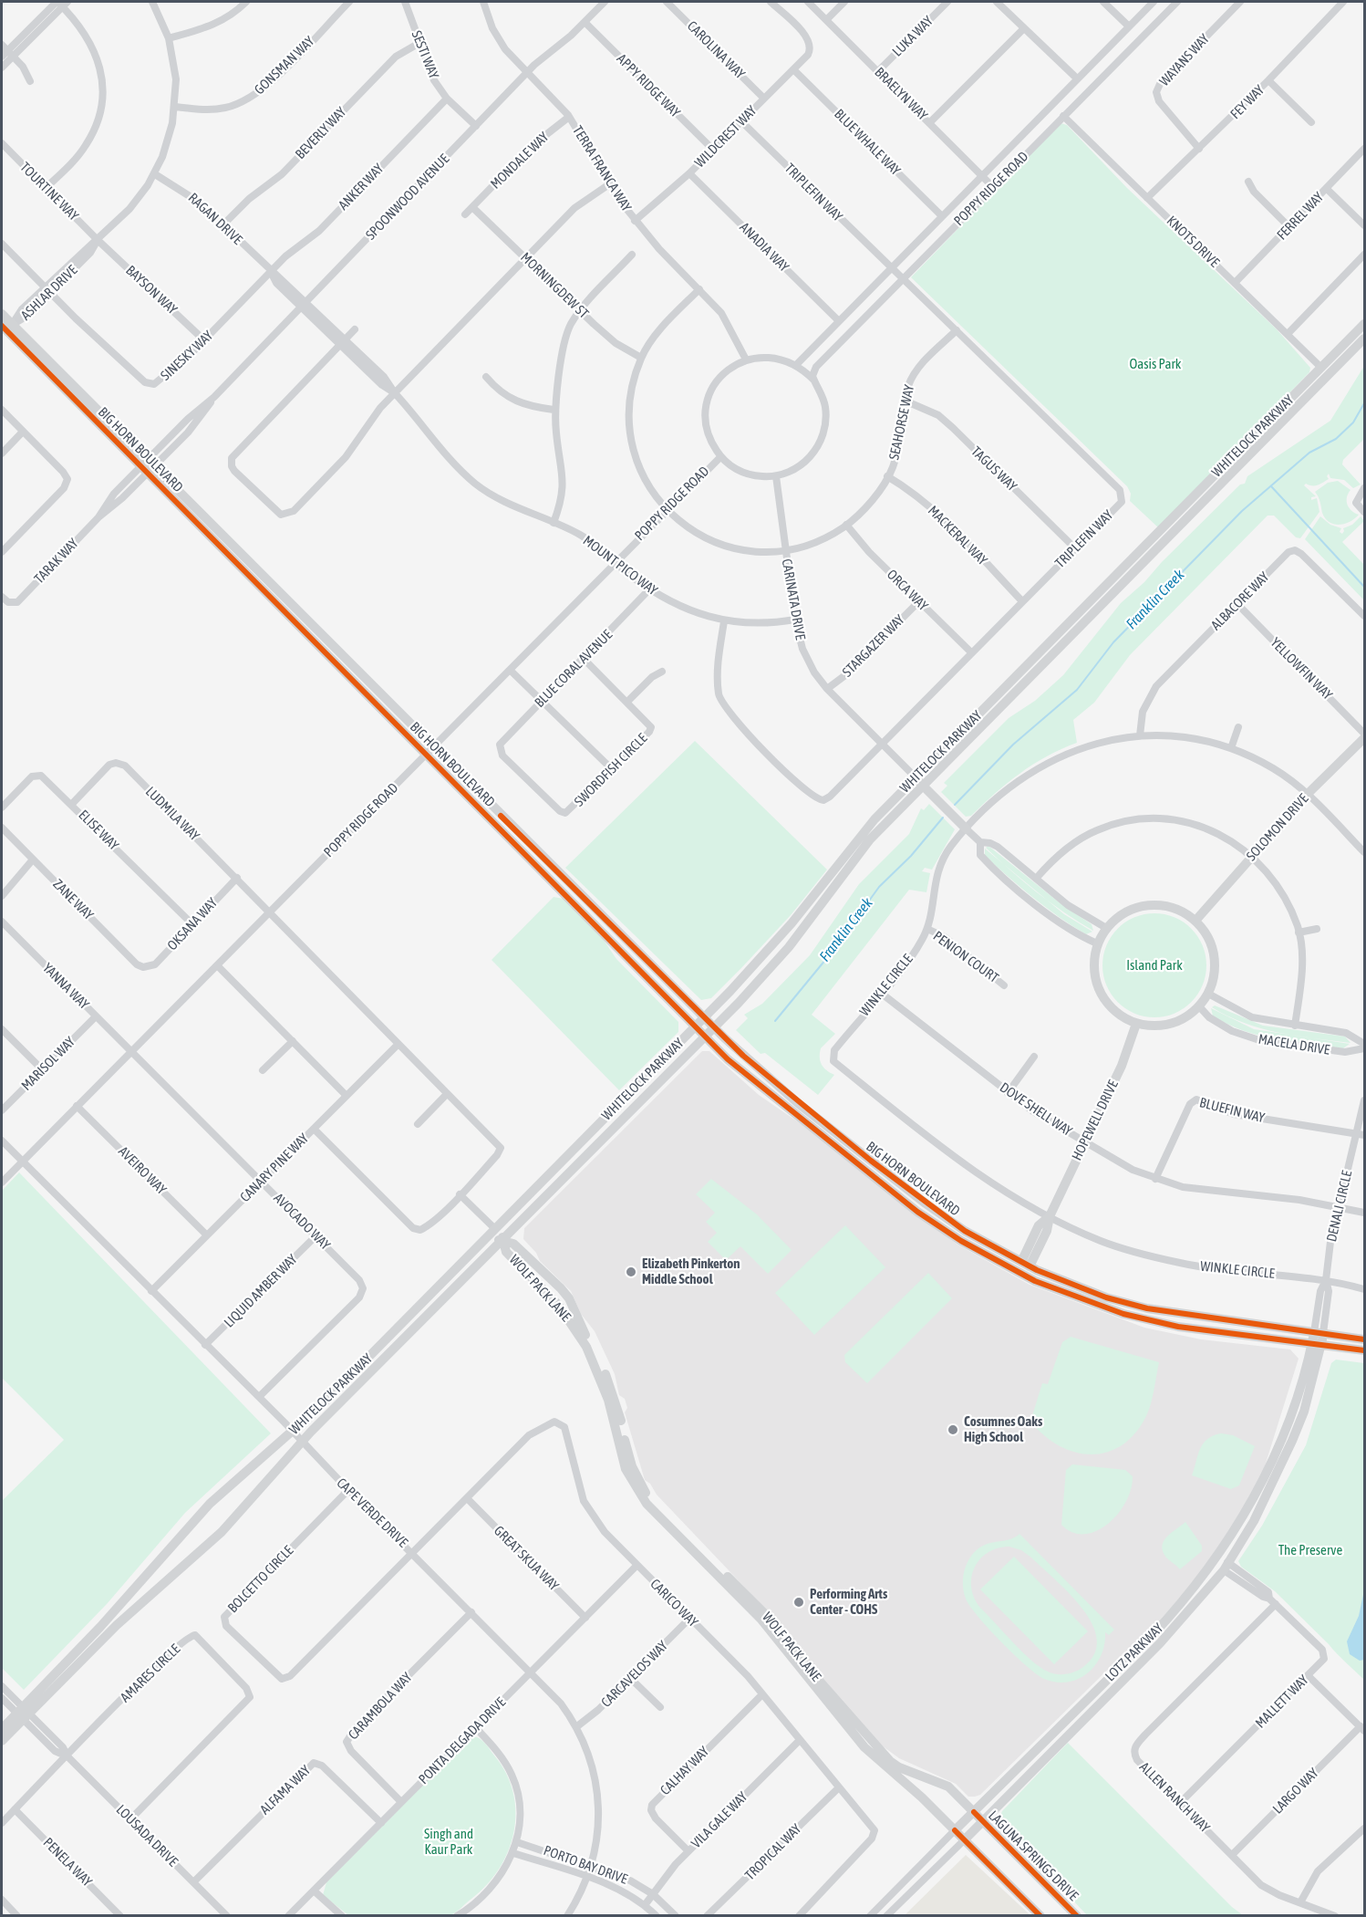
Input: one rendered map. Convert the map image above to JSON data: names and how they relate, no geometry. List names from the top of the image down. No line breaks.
{"streets":{"main road":["WHITELOCK PARKWAY","BIG HORN BOULEVARD","SOLOMON DRIVE","HOPEWELL DRIVE","WOLF PACK LANE","LOTZ PARKWAY","LAGUNA SPRINGS DRIVE"],"street":["LUKA WAY","CAROLINA WAY","SESTI WAY","WAYANS WAY","GONSMAN WAY","APPY RIDGE WAY","BRAELYN WAY","FEY WAY","BEVERLY WAY","WILDCREST WAY","BLUE WHALE WAY","MONDALE WAY","TERRA FRANCA WAY","ANKER WAY","POPPY RIDGE ROAD","TOURTINE WAY","TRIPLEFIN WAY","SPOONWOOD AVENUE","FERREL WAY","RAGAN DRIVE","KNOTS DRIVE","ANADIA WAY","MORNINGDEW ST","BAYSON WAY","ASHLAR DRIVE","SINESKY WAY","SEAHORSE WAY","TAGUS WAY","MACKERAL WAY","TARAK WAY","MOUNT PICO WAY","ORCA WAY","CARINATA DRIVE","ALBACORE WAY","STARGAZER WAY","BLUE CORAL AVENUE","YELLOWFIN WAY","SWORDFISH CIRCLE","LUDMILA WAY","ELISE WAY","ZANE WAY","OKSANA WAY","PENION COURT","WINKLE CIRCLE","YANNA WAY","MACELA DRIVE","MARISOL WAY","DOVE SHELL WAY","BLUEFIN WAY","CANARY PINE WAY","AVEIRO WAY","DENALI CIRCLE","AVOCADO WAY","LIQUID AMBER WAY","CAPE VERDE DRIVE","GREAT SKUA WAY","BOLCETTO CIRCLE","CARICO WAY","AMARES CIRCLE","CARCAVELOS WAY","MALLETT WAY","CARAMBOLA WAY","PONTA DELGADA DRIVE","CALHAY WAY","ALFAMA WAY","LARGO WAY","ALLEN RANCH WAY","VILA GALE WAY","LOUSADA DRIVE","TROPICAL WAY","PENELA WAY","PORTO BAY DRIVE"]},"crossings":[["LUKA WAY","BRAELYN WAY"],["CAROLINA WAY","WILDCREST WAY"],["SESTI WAY","BEVERLY WAY"],["SESTI WAY","ANKER WAY"],["SESTI WAY","SPOONWOOD AVENUE"],["WAYANS WAY","FEY WAY"],["GONSMAN WAY","ASHLAR DRIVE"],["APPY RIDGE WAY","WILDCREST WAY"],["APPY RIDGE WAY","SPOONWOOD AVENUE"],["BRAELYN WAY","POPPY RIDGE ROAD"],["FEY WAY","KNOTS DRIVE"],["BEVERLY WAY","RAGAN DRIVE"],["WILDCREST WAY","BLUE WHALE WAY"],["WILDCREST WAY","TERRA FRANCA WAY"],["WILDCREST WAY","TRIPLEFIN WAY"],["WILDCREST WAY","ANADIA WAY"],["BLUE WHALE WAY","POPPY RIDGE ROAD"],["MONDALE WAY","TERRA FRANCA WAY"],["MONDALE WAY","MORNINGDEW ST"],["TERRA FRANCA WAY","POPPY RIDGE ROAD"],["TERRA FRANCA WAY","SPOONWOOD AVENUE"],["TERRA FRANCA WAY","SEAHORSE WAY"],["TERRA FRANCA WAY","CARINATA DRIVE"],["ANKER WAY","RAGAN DRIVE"],["ANKER WAY","SINESKY WAY"],["POPPY RIDGE ROAD","TRIPLEFIN WAY"],["POPPY RIDGE ROAD","KNOTS DRIVE"],["POPPY RIDGE ROAD","ANADIA WAY"],["POPPY RIDGE ROAD","SEAHORSE WAY"],["POPPY RIDGE ROAD","BIG HORN BOULEVARD"],["POPPY RIDGE ROAD","MOUNT PICO WAY"],["POPPY RIDGE ROAD","CARINATA DRIVE"],["POPPY RIDGE ROAD","LUDMILA WAY"],["POPPY RIDGE ROAD","YANNA WAY"],["POPPY RIDGE ROAD","AVEIRO WAY"],["POPPY RIDGE ROAD","AVOCADO WAY"],["POPPY RIDGE ROAD","CAPE VERDE DRIVE"],["TOURTINE WAY","BAYSON WAY"],["TOURTINE WAY","ASHLAR DRIVE"],["TRIPLEFIN WAY","SEAHORSE WAY"],["TRIPLEFIN WAY","TAGUS WAY"],["TRIPLEFIN WAY","MACKERAL WAY"],["TRIPLEFIN WAY","MOUNT PICO WAY"],["TRIPLEFIN WAY","ORCA WAY"],["TRIPLEFIN WAY","CARINATA DRIVE"],["SPOONWOOD AVENUE","RAGAN DRIVE"],["SPOONWOOD AVENUE","BIG HORN BOULEVARD"],["SPOONWOOD AVENUE","TARAK WAY"],["SPOONWOOD AVENUE","MOUNT PICO WAY"],["FERREL WAY","KNOTS DRIVE"],["RAGAN DRIVE","ASHLAR DRIVE"],["RAGAN DRIVE","SINESKY WAY"],["RAGAN DRIVE","MOUNT PICO WAY"],["KNOTS DRIVE","WHITELOCK PARKWAY"],["MORNINGDEW ST","SEAHORSE WAY"],["BAYSON WAY","ASHLAR DRIVE"],["BAYSON WAY","SINESKY WAY"],["ASHLAR DRIVE","SINESKY WAY"],["ASHLAR DRIVE","BIG HORN BOULEVARD"],["SEAHORSE WAY","TAGUS WAY"],["SEAHORSE WAY","MACKERAL WAY"],["SEAHORSE WAY","ORCA WAY"],["SEAHORSE WAY","CARINATA DRIVE"],["WHITELOCK PARKWAY","BIG HORN BOULEVARD"],["WHITELOCK PARKWAY","CARINATA DRIVE"],["WHITELOCK PARKWAY","WOLF PACK LANE"],["WHITELOCK PARKWAY","CAPE VERDE DRIVE"],["WHITELOCK PARKWAY","LOUSADA DRIVE"],["BIG HORN BOULEVARD","TARAK WAY"],["BIG HORN BOULEVARD","HOPEWELL DRIVE"],["BIG HORN BOULEVARD","DENALI CIRCLE"],["BIG HORN BOULEVARD","LOTZ PARKWAY"],["MOUNT PICO WAY","CARINATA DRIVE"],["MOUNT PICO WAY","BLUE CORAL AVENUE"],["ORCA WAY","STARGAZER WAY"],["CARINATA DRIVE","STARGAZER WAY"],["ALBACORE WAY","YELLOWFIN WAY"],["ALBACORE WAY","WINKLE CIRCLE"],["BLUE CORAL AVENUE","SWORDFISH CIRCLE"],["LUDMILA WAY","ELISE WAY"],["LUDMILA WAY","OKSANA WAY"],["LUDMILA WAY","CANARY PINE WAY"],["SOLOMON DRIVE","WINKLE CIRCLE"],["SOLOMON DRIVE","MACELA DRIVE"],["SOLOMON DRIVE","HOPEWELL DRIVE"],["ELISE WAY","OKSANA WAY"],["ZANE WAY","OKSANA WAY"],["PENION COURT","WINKLE CIRCLE"],["WINKLE CIRCLE","DOVE SHELL WAY"],["WINKLE CIRCLE","HOPEWELL DRIVE"],["WINKLE CIRCLE","DENALI CIRCLE"],["YANNA WAY","MARISOL WAY"],["YANNA WAY","AVOCADO WAY"],["MACELA DRIVE","HOPEWELL DRIVE"],["DOVE SHELL WAY","BLUEFIN WAY"],["DOVE SHELL WAY","HOPEWELL DRIVE"],["DOVE SHELL WAY","DENALI CIRCLE"],["BLUEFIN WAY","DENALI CIRCLE"],["CANARY PINE WAY","AVEIRO WAY"],["CANARY PINE WAY","AVOCADO WAY"],["CANARY PINE WAY","CAPE VERDE DRIVE"],["DENALI CIRCLE","LOTZ PARKWAY"],["AVOCADO WAY","LIQUID AMBER WAY"],["AVOCADO WAY","CAPE VERDE DRIVE"],["WOLF PACK LANE","LOTZ PARKWAY"],["WOLF PACK LANE","LAGUNA SPRINGS DRIVE"],["LIQUID AMBER WAY","CAPE VERDE DRIVE"],["CAPE VERDE DRIVE","BOLCETTO CIRCLE"],["CAPE VERDE DRIVE","CARICO WAY"],["CAPE VERDE DRIVE","CARCAVELOS WAY"],["CAPE VERDE DRIVE","CARAMBOLA WAY"],["CAPE VERDE DRIVE","PONTA DELGADA DRIVE"],["CAPE VERDE DRIVE","PORTO BAY DRIVE"],["GREAT SKUA WAY","CARICO WAY"],["GREAT SKUA WAY","PONTA DELGADA DRIVE"],["BOLCETTO CIRCLE","CARICO WAY"],["CARICO WAY","CARCAVELOS WAY"],["CARICO WAY","PONTA DELGADA DRIVE"],["CARICO WAY","CALHAY WAY"],["CARICO WAY","VILA GALE WAY"],["CARICO WAY","TROPICAL WAY"],["LOTZ PARKWAY","MALLETT WAY"],["LOTZ PARKWAY","LAGUNA SPRINGS DRIVE"],["AMARES CIRCLE","LOUSADA DRIVE"],["MALLETT WAY","ALLEN RANCH WAY"],["CARAMBOLA WAY","PONTA DELGADA DRIVE"],["PONTA DELGADA DRIVE","ALFAMA WAY"],["CALHAY WAY","VILA GALE WAY"],["ALFAMA WAY","LOUSADA DRIVE"],["LARGO WAY","ALLEN RANCH WAY"],["VILA GALE WAY","PORTO BAY DRIVE"]],"water":["Franklin Creek"],"parks":["Oasis Park","Island Park","The Preserve","Singh and Kaur Park"],"places":["Elizabeth Pinkerton Middle School","Cosumnes Oaks High School","Performing Arts Center - COHS"]}
